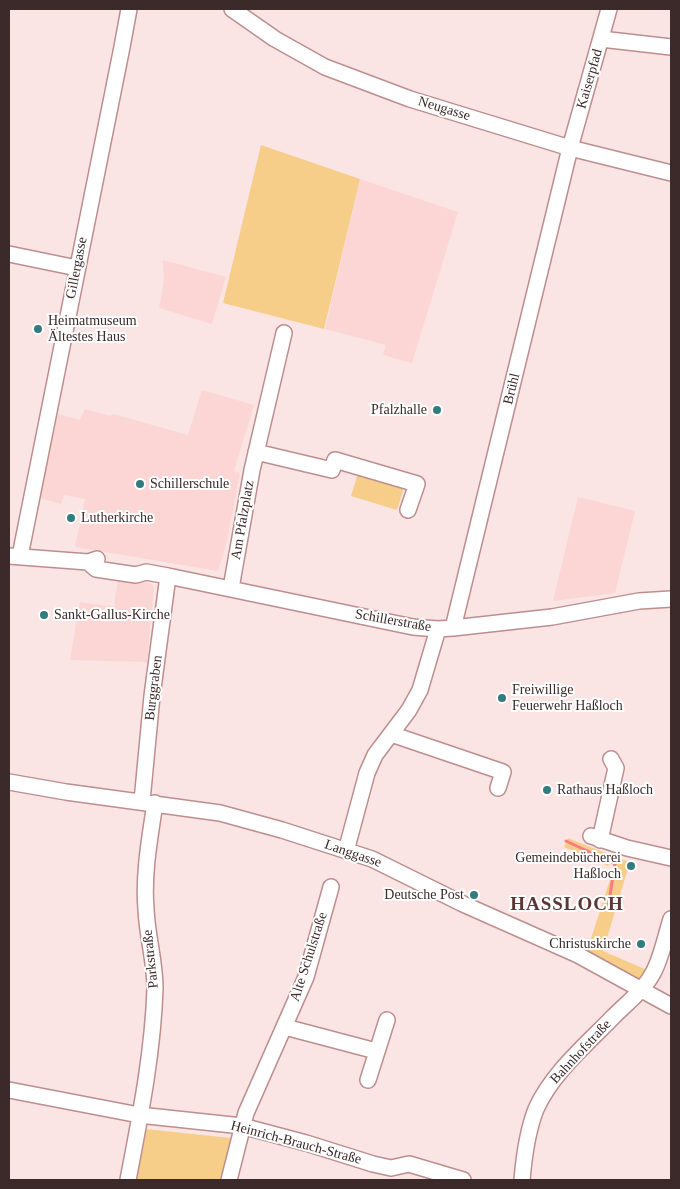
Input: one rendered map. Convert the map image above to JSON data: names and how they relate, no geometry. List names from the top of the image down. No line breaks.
{"streets":{"street":["Kaiserpfad","Neugasse","Gillergasse","Brühl","Am Pfalzplatz","Schillerstraße","Burggraben","Langgasse","Alte Schulstraße","Parkstraße","Bahnhofstraße","Heinrich-Brauch-Straße"]},"crossings":[["Kaiserpfad","Neugasse"],["Kaiserpfad","Brühl"],["Neugasse","Brühl"],["Gillergasse","Schillerstraße"],["Brühl","Schillerstraße"],["Brühl","Langgasse"],["Am Pfalzplatz","Schillerstraße"],["Schillerstraße","Burggraben"],["Burggraben","Langgasse"],["Burggraben","Parkstraße"],["Langgasse","Parkstraße"],["Langgasse","Bahnhofstraße"],["Alte Schulstraße","Heinrich-Brauch-Straße"],["Parkstraße","Heinrich-Brauch-Straße"]],"districts":["HASSLOCH"],"places":["Heimatmuseum Ältestes Haus","Pfalzhalle","Schillerschule","Lutherkirche","Sankt-Gallus-Kirche","Freiwillige Feuerwehr Haßloch","Rathaus Haßloch","Gemeindebücherei Haßloch","Deutsche Post","Christuskirche"]}
